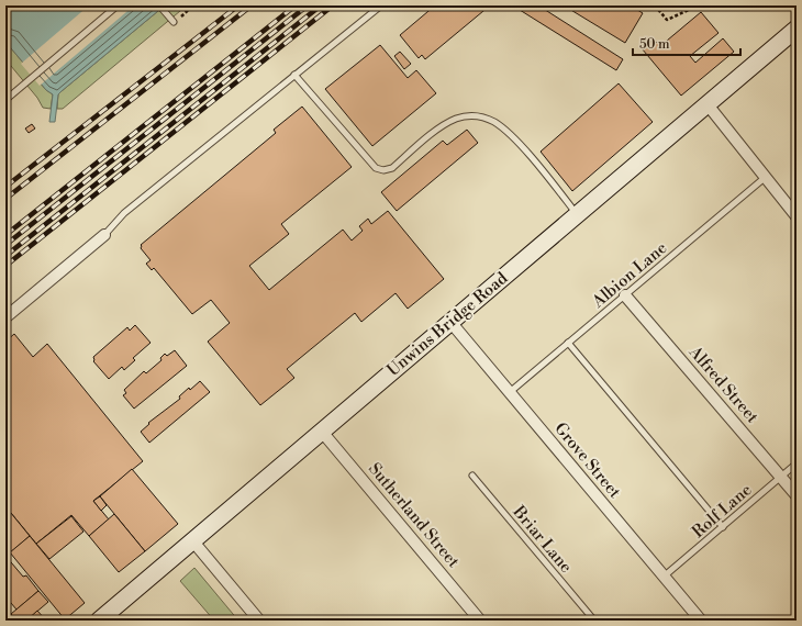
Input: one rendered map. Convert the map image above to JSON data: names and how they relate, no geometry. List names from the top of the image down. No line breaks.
{"streets":{"main road":["Unwins Bridge Road"],"street":["Alfred Street","Grove Street","Sutherland Street"],"lane":["Albion Lane","Rolf Lane","Briar Lane"]},"crossings":[["Albion Lane","Alfred Street"],["Albion Lane","Grove Street"],["Unwins Bridge Road","Grove Street"],["Unwins Bridge Road","Sutherland Street"],["Alfred Street","Rolf Lane"],["Grove Street","Rolf Lane"]],"scale_bar":"50 m"}
